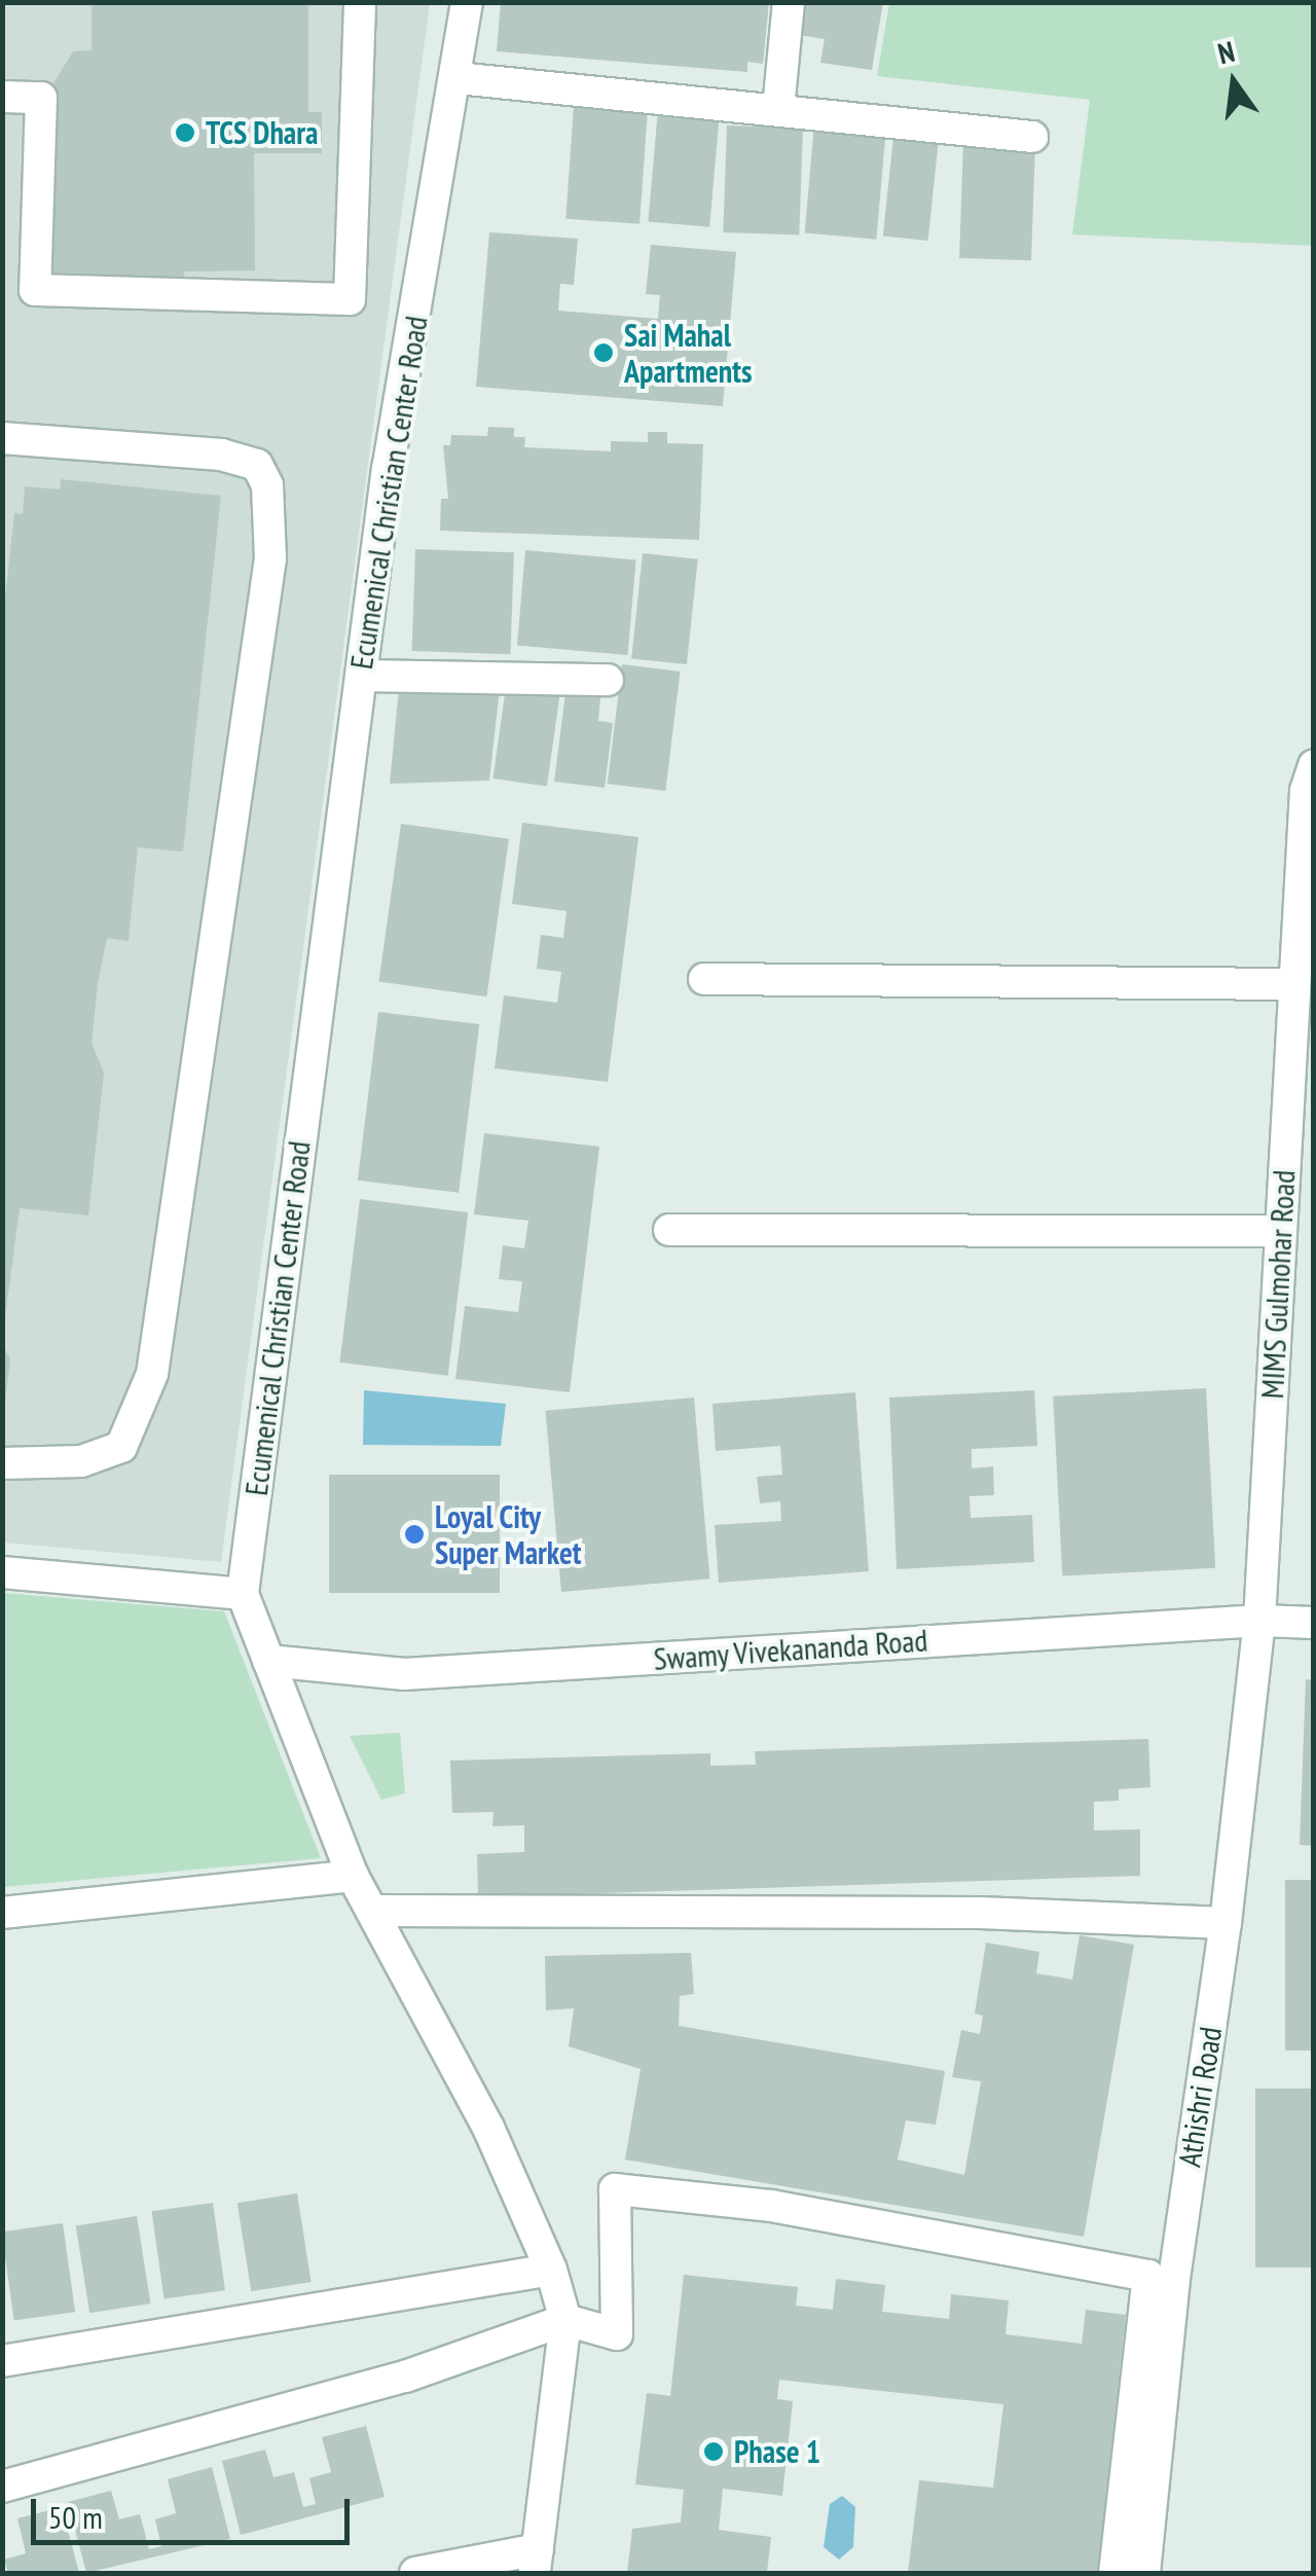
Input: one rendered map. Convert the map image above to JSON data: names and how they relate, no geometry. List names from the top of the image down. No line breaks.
{"streets":{"street":["Ecumenical Christian Center Road","MIMS Gulmohar Road","Swamy Vivekananda Road","Athishri Road"]},"crossings":[["Ecumenical Christian Center Road","Swamy Vivekananda Road"],["MIMS Gulmohar Road","Swamy Vivekananda Road"],["MIMS Gulmohar Road","Athishri Road"],["Swamy Vivekananda Road","Athishri Road"]],"places":["TCS Dhara","Sai Mahal Apartments","Loyal City Super Market","Phase 1"],"scale_bar":"50 m","north":"top"}
